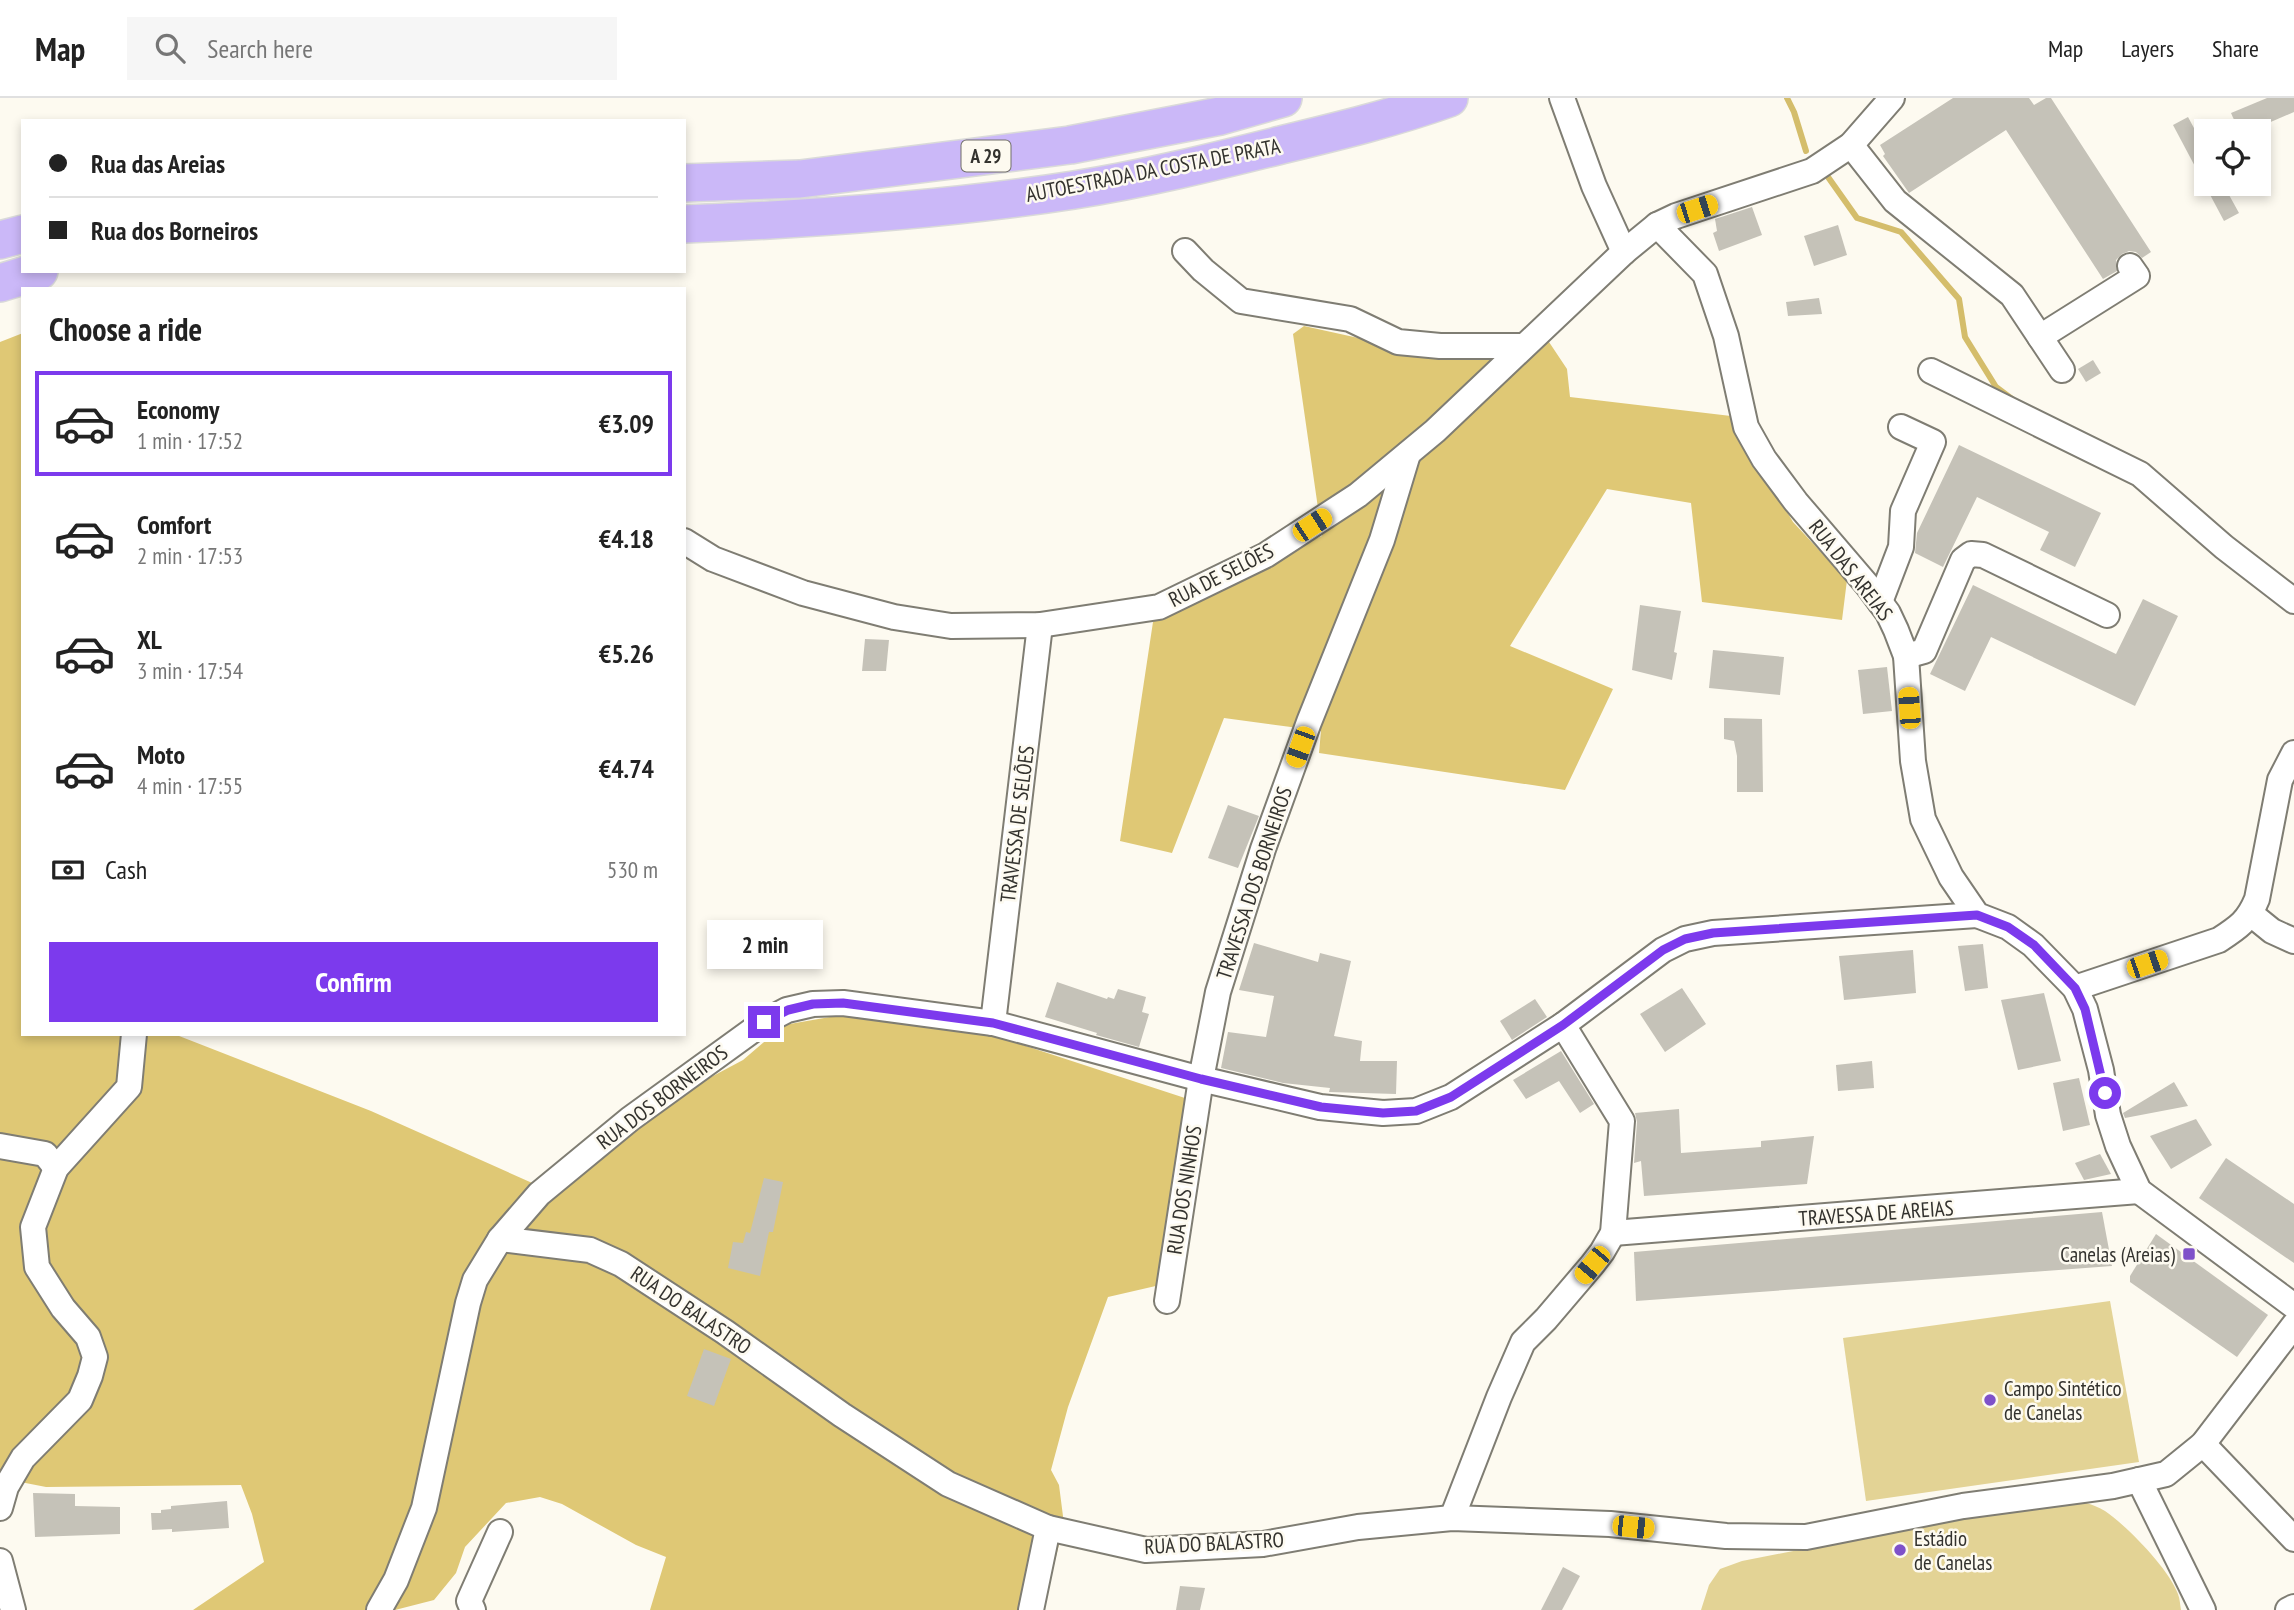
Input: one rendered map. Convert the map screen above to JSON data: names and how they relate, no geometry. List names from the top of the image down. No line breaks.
{"streets":{"highway":["A 29","AUTOESTRADA DA COSTA DE PRATA"],"street":["RUA DAS AREIAS","RUA DE SELÕES","TRAVESSA DE SELÕES","TRAVESSA DOS BORNEIROS","RUA DOS BORNEIROS","RUA DOS NINHOS","TRAVESSA DE AREIAS","RUA DO BALASTRO"]},"crossings":[["RUA DAS AREIAS","RUA DE SELÕES"],["RUA DAS AREIAS","RUA DOS BORNEIROS"],["RUA DE SELÕES","TRAVESSA DE SELÕES"],["RUA DE SELÕES","TRAVESSA DOS BORNEIROS"],["TRAVESSA DE SELÕES","RUA DOS BORNEIROS"],["TRAVESSA DOS BORNEIROS","RUA DOS BORNEIROS"],["TRAVESSA DOS BORNEIROS","RUA DOS NINHOS"],["RUA DOS BORNEIROS","RUA DOS NINHOS"],["RUA DOS BORNEIROS","RUA DO BALASTRO"]],"places":{"transit":["Canelas (Areias)"],"other":["Campo Sintético de Canelas","Estádio de Canelas"]},"page":{"header":"Map","search":"Search here","nav":["Map","Layers","Share"],"banner":["Rua das Areias","Rua dos Borneiros"],"heading":"Choose a ride","list":[{"name":"Economy","note":"1 min · 17:52","value":"€3.09"},{"name":"Comfort","note":"2 min · 17:53","value":"€4.18"},{"name":"XL","note":"3 min · 17:54","value":"€5.26"},{"name":"Moto","note":"4 min · 17:55","value":"€4.74"}],"pay":["Cash","530 m"],"bubble":"2 min","buttons":"Confirm"}}
